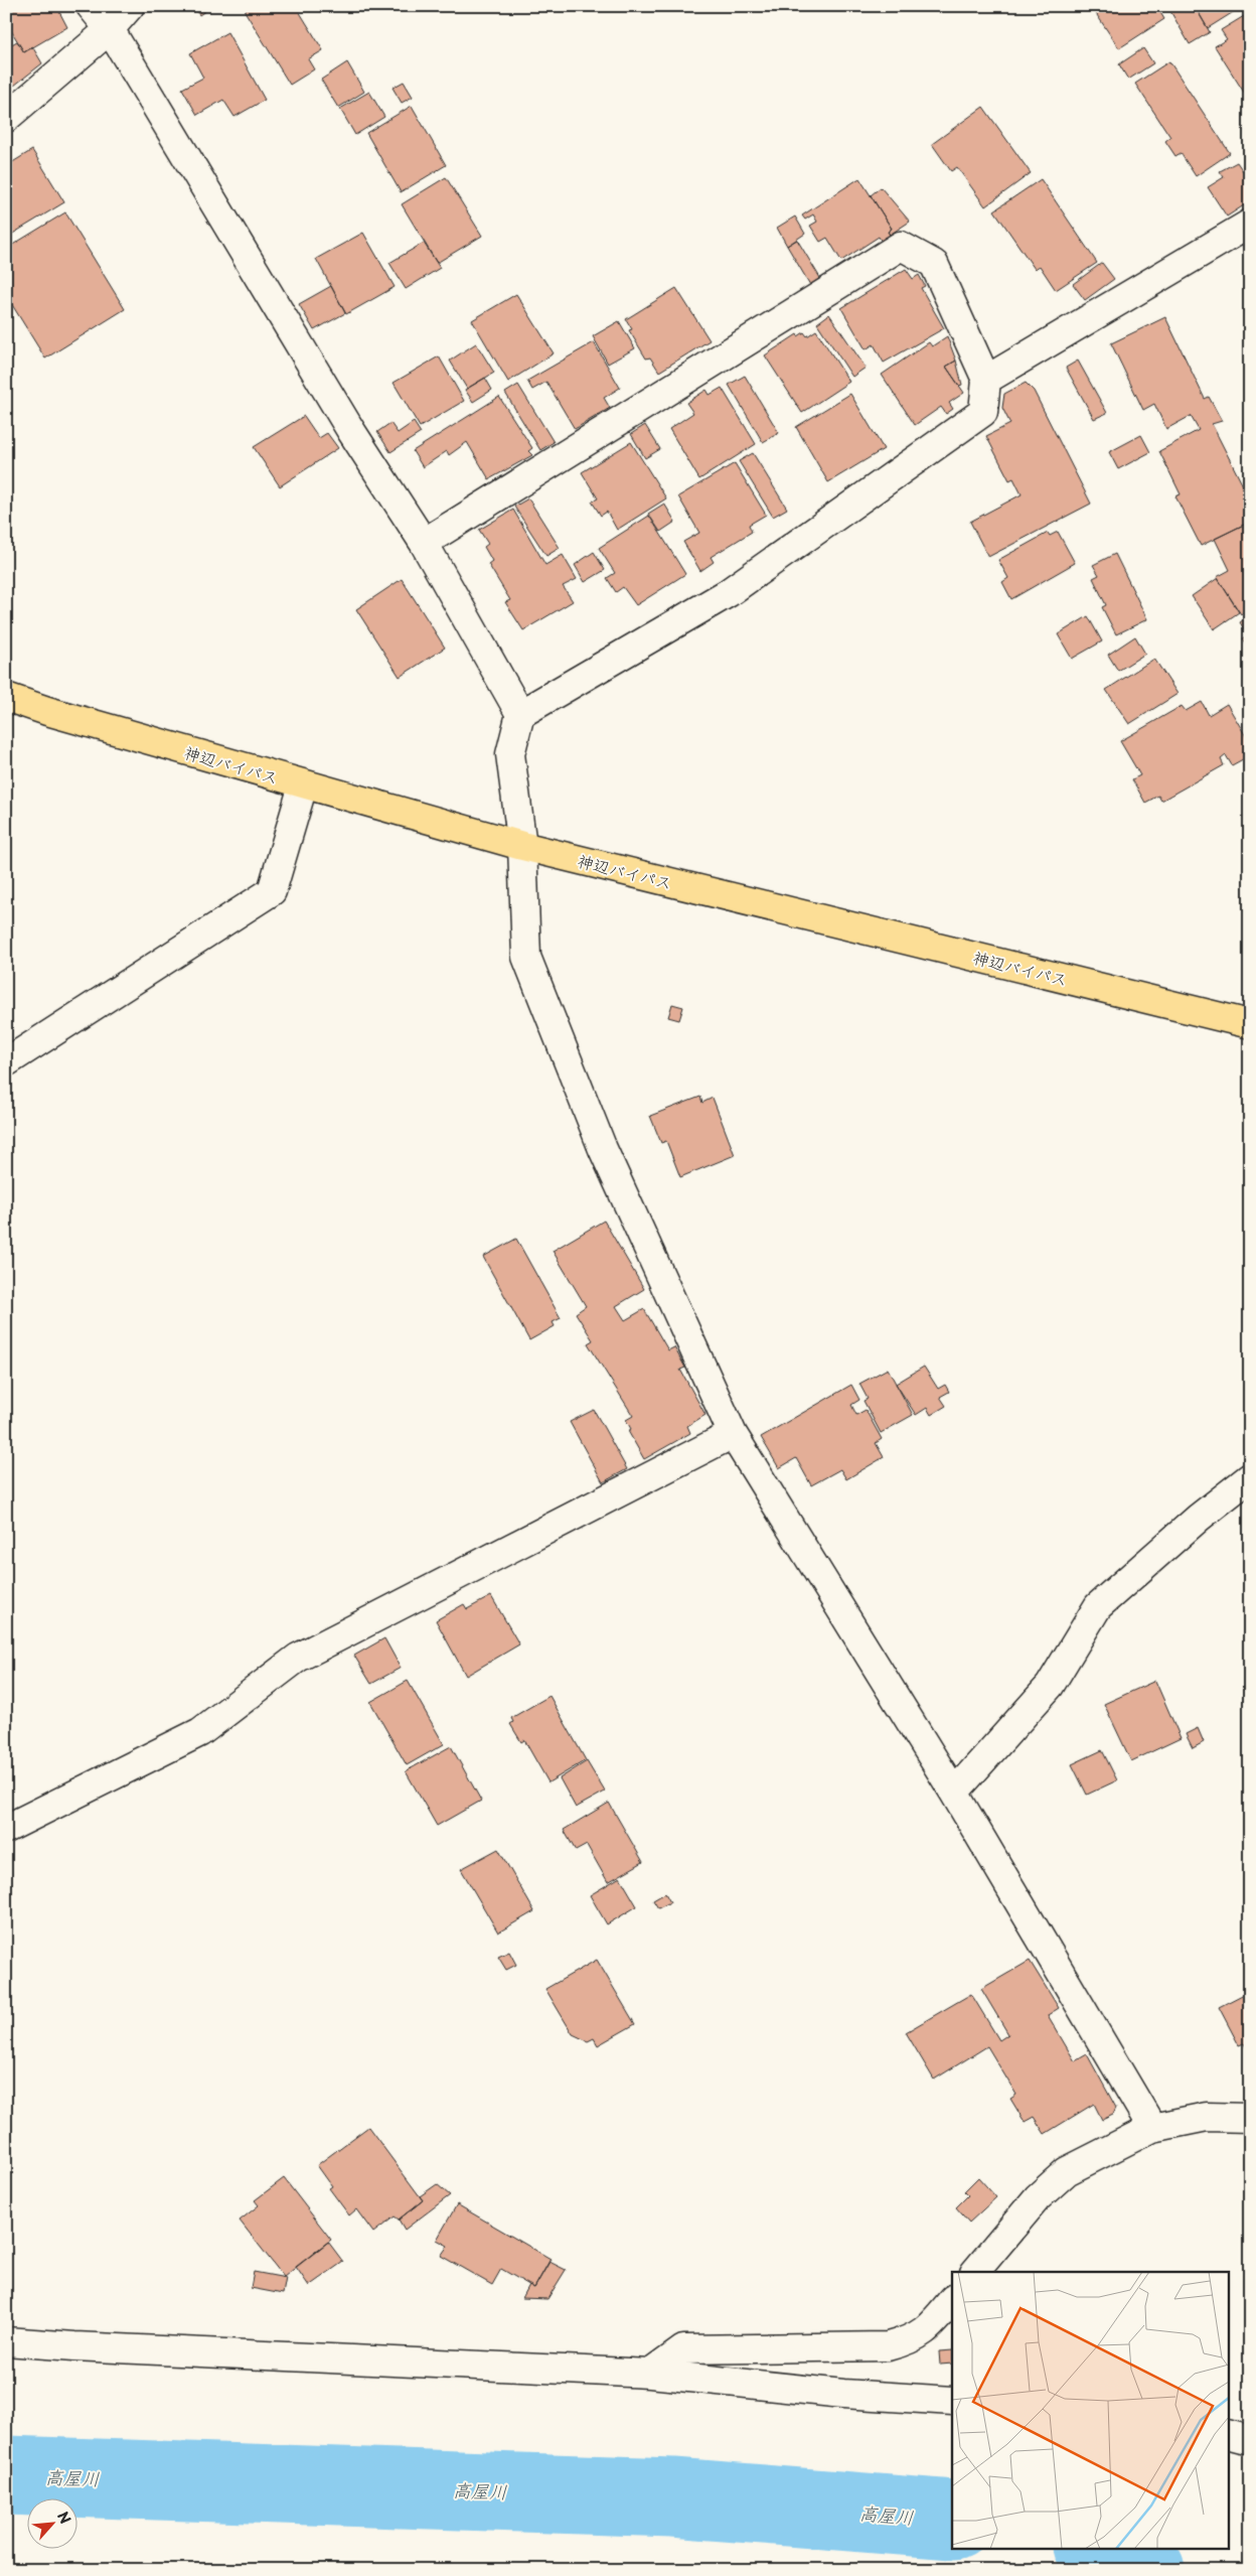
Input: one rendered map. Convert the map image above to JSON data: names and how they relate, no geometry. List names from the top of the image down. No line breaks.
{"streets":{"highway":["神辺バイパス"]},"water":["高屋川"],"north":"top right"}
